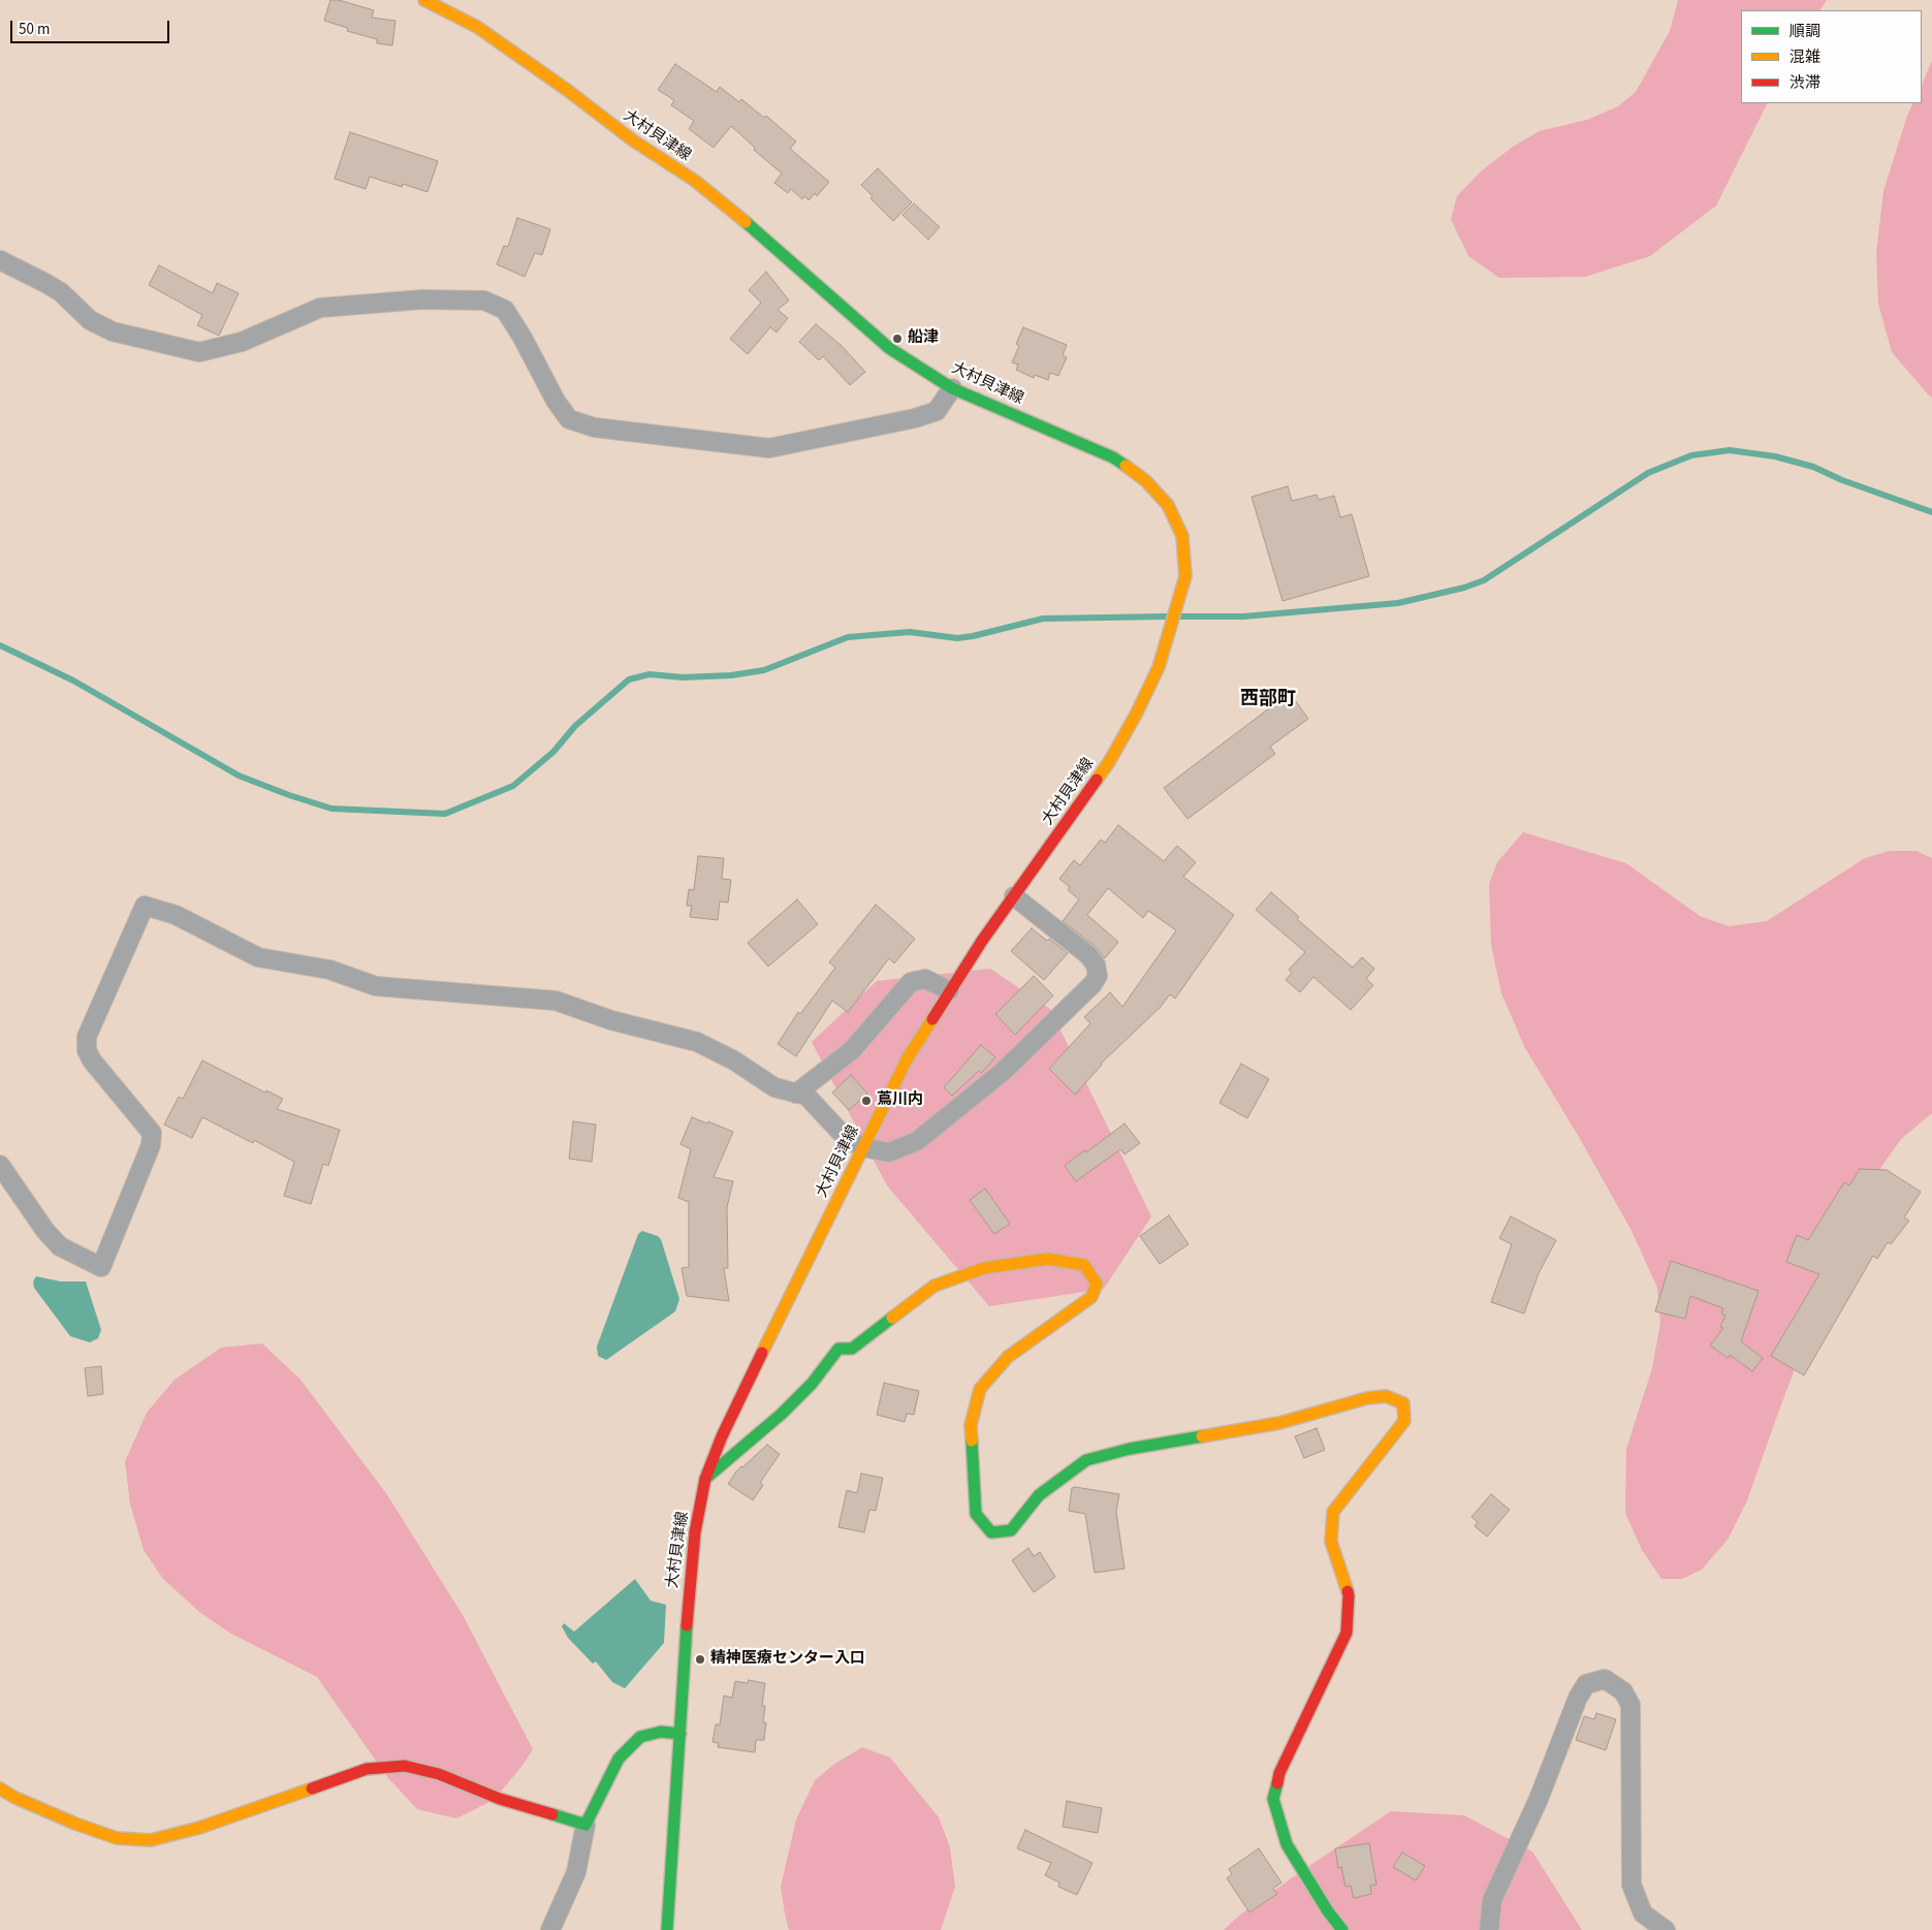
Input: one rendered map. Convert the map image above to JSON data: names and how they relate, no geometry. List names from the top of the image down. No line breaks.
{"streets":{"street":["大村貝津線"]},"districts":["西部町"],"places":["船津","蔦川内","精神医療センター入口"],"legend":["順調","混雑","渋滞"],"scale_bar":"50 m"}
